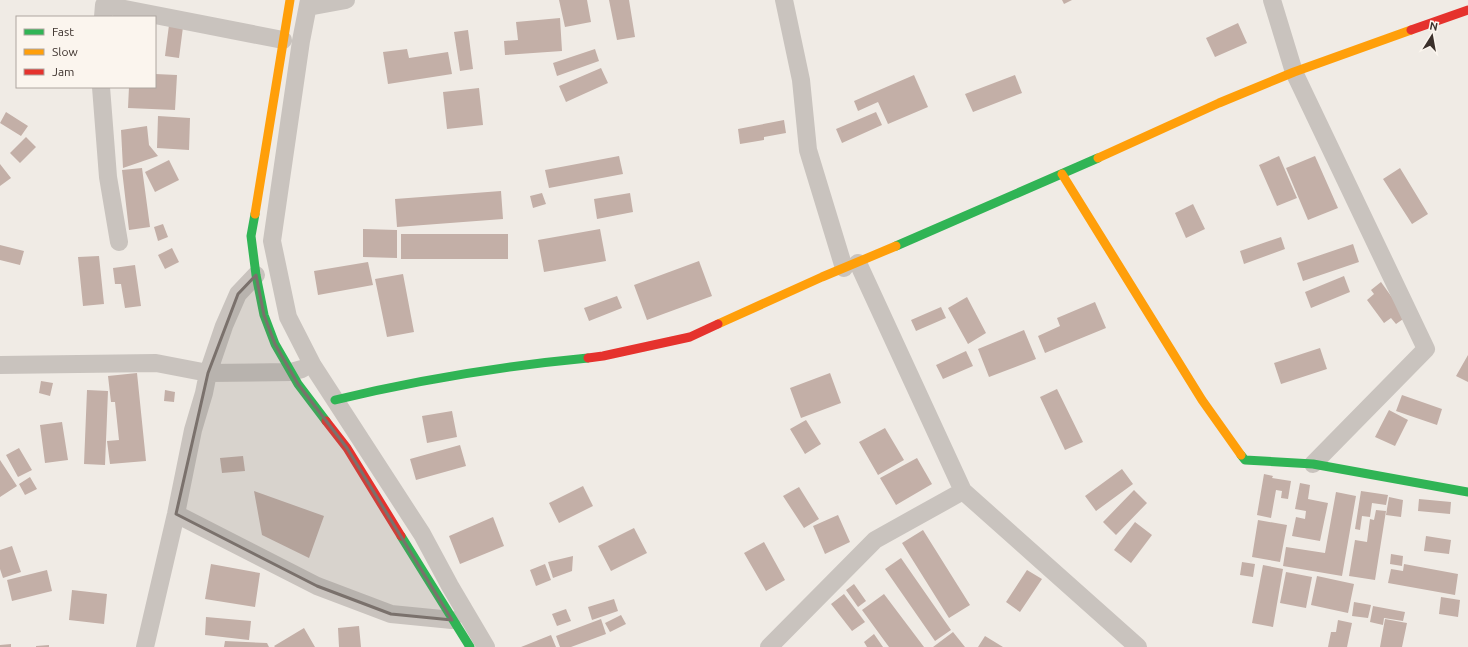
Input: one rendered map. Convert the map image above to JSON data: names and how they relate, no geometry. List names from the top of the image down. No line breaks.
{"legend":["Fast","Slow","Jam"],"north":"top"}
